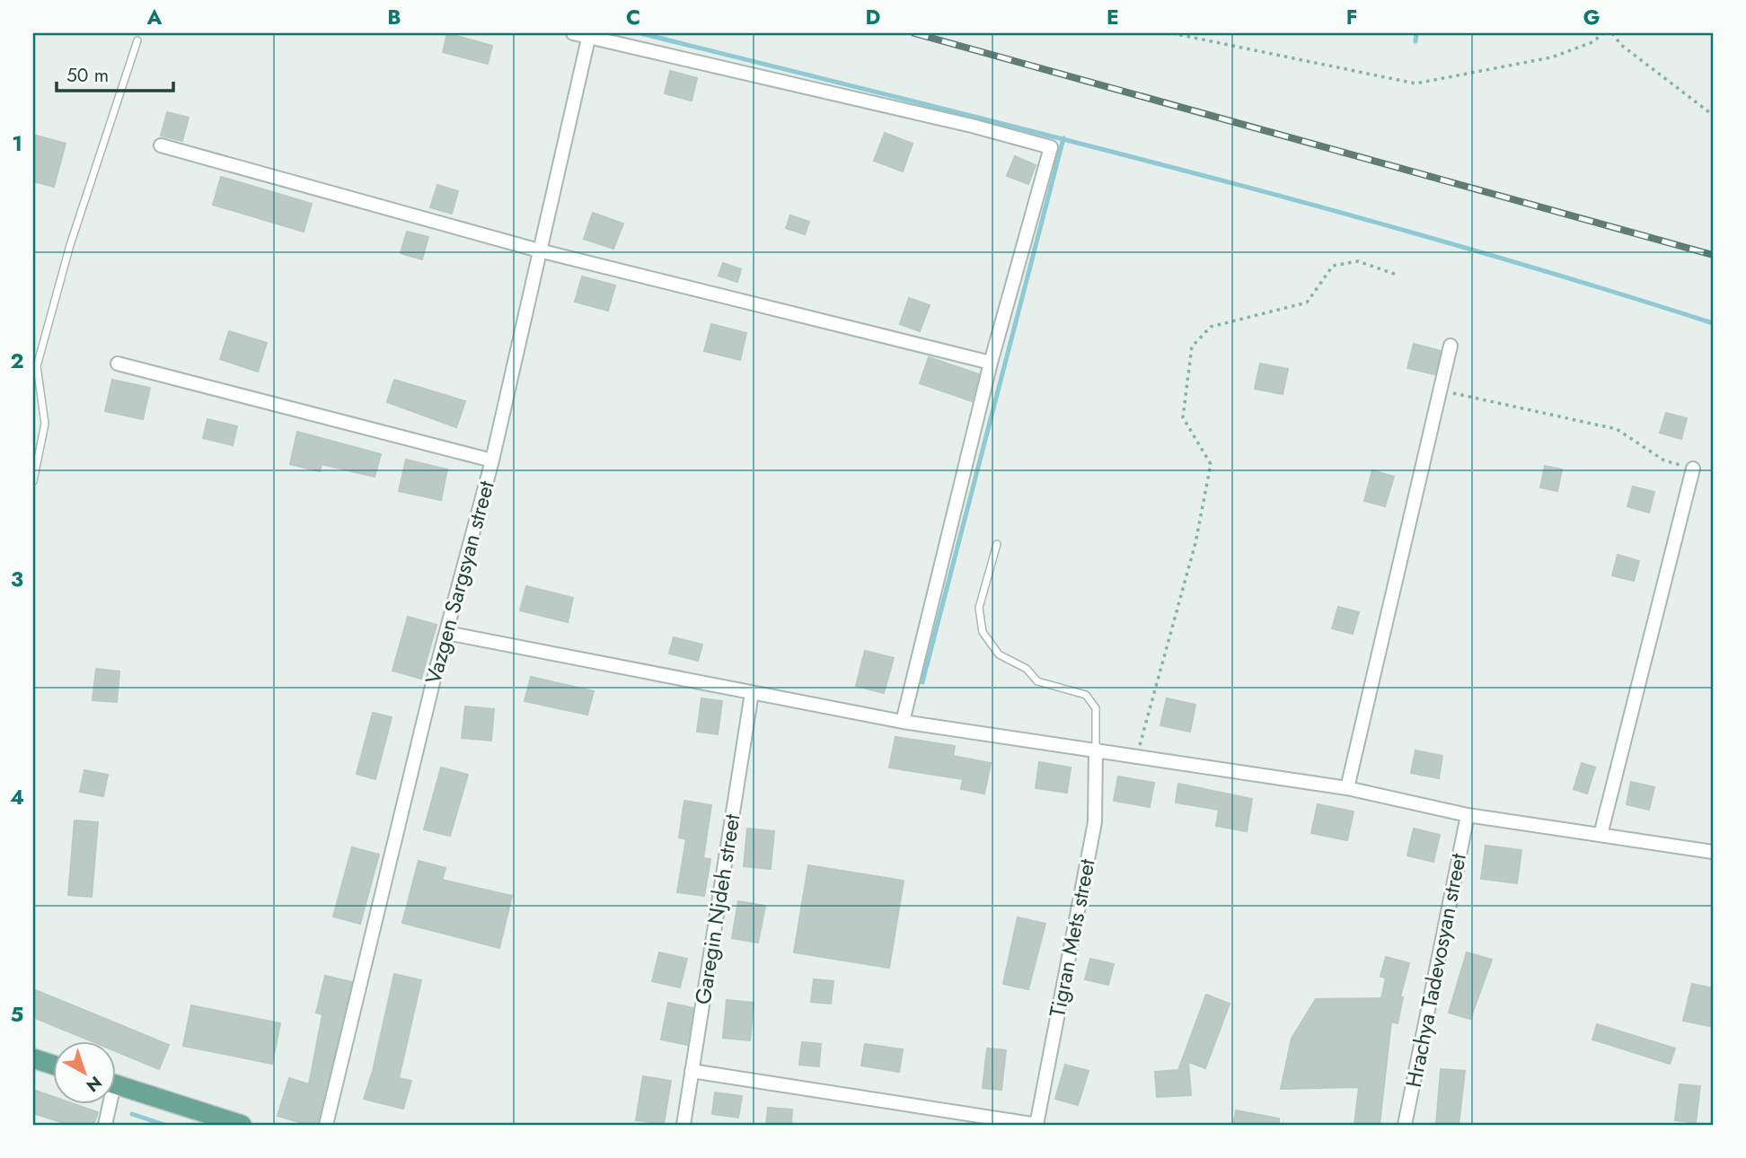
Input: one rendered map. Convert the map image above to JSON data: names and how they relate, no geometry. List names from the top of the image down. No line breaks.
{"streets":{"street":["Vazgen Sargsyan street","Garegin Njdeh street","Tigran Mets street","Hrachya Tadevosyan street"]},"scale_bar":"50 m","north":"bottom right","grid":{"columns":["A","B","C","D","E","F","G"],"rows":["1","2","3","4","5"]}}
